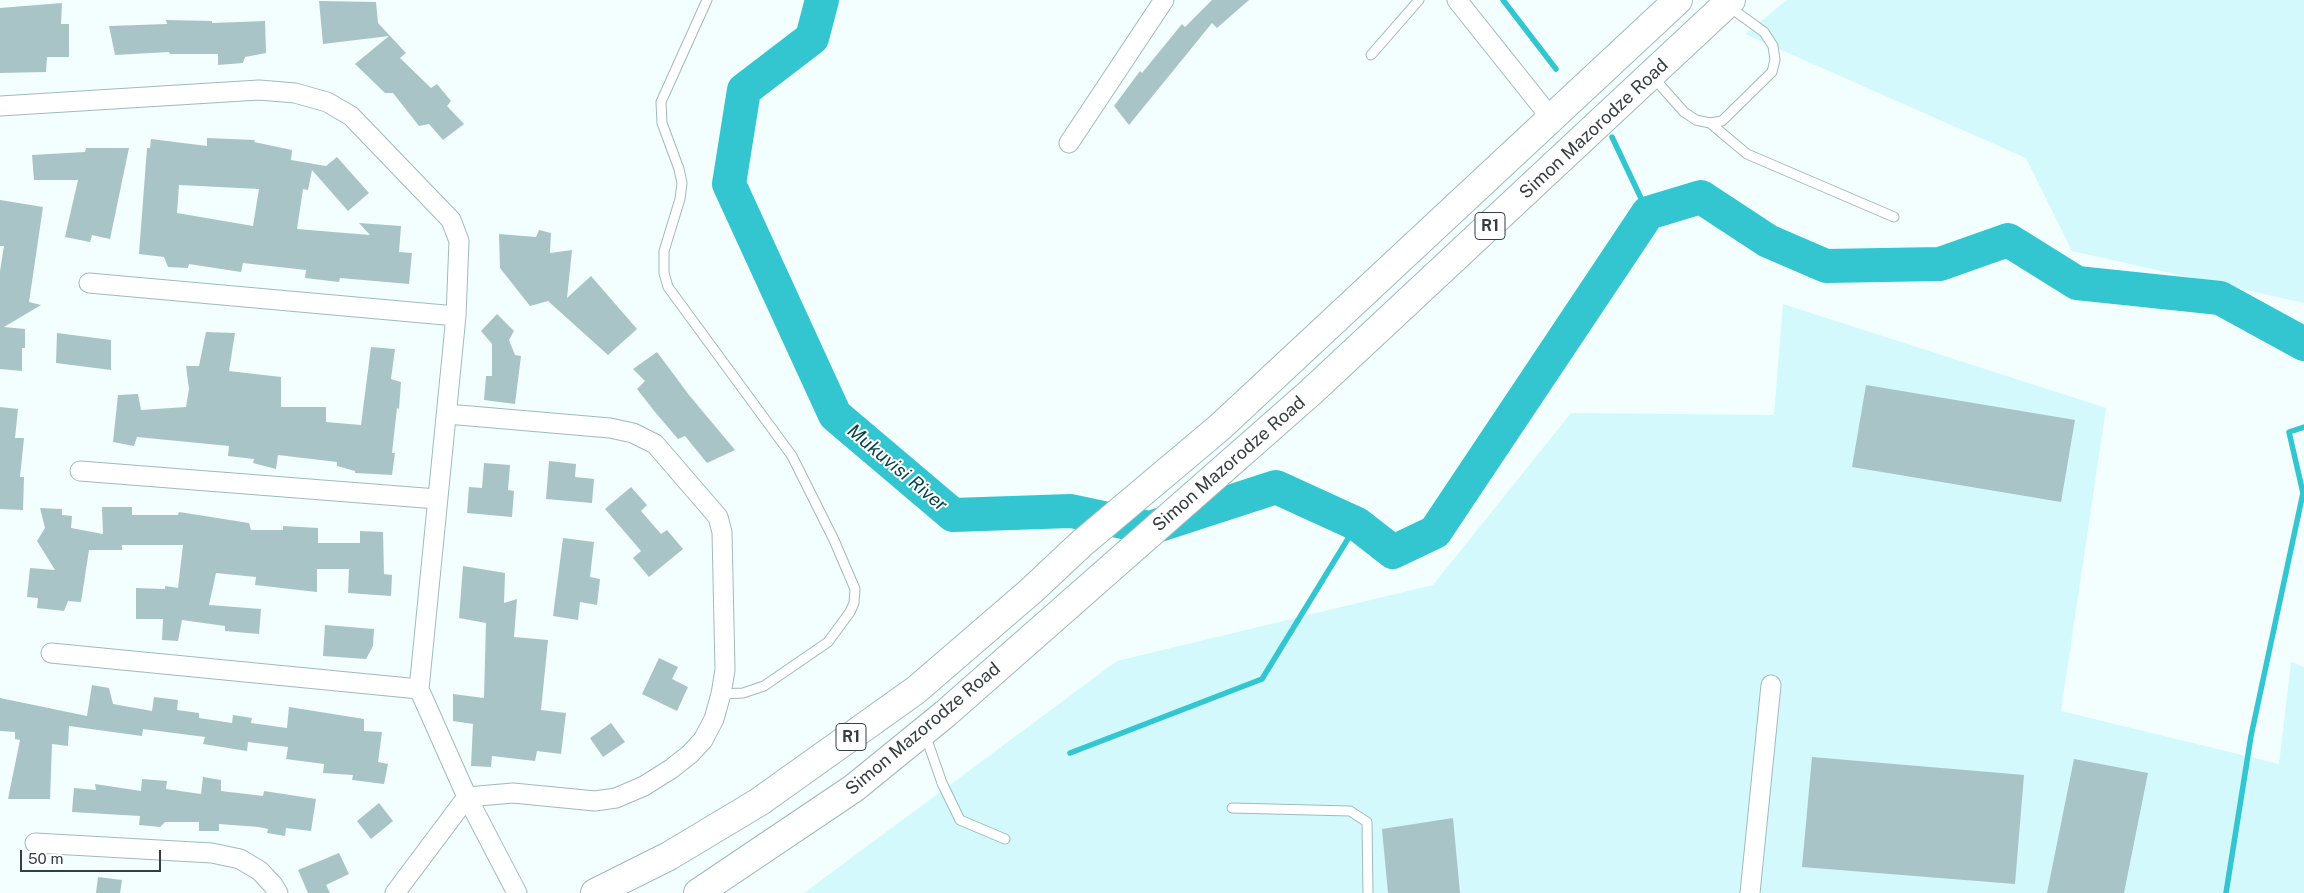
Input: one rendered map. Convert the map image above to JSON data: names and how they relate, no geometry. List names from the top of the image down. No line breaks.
{"streets":{"highway":["Simon Mazorodze Road","R1"]},"water":["Mukuvisi River"],"scale_bar":"50 m"}
